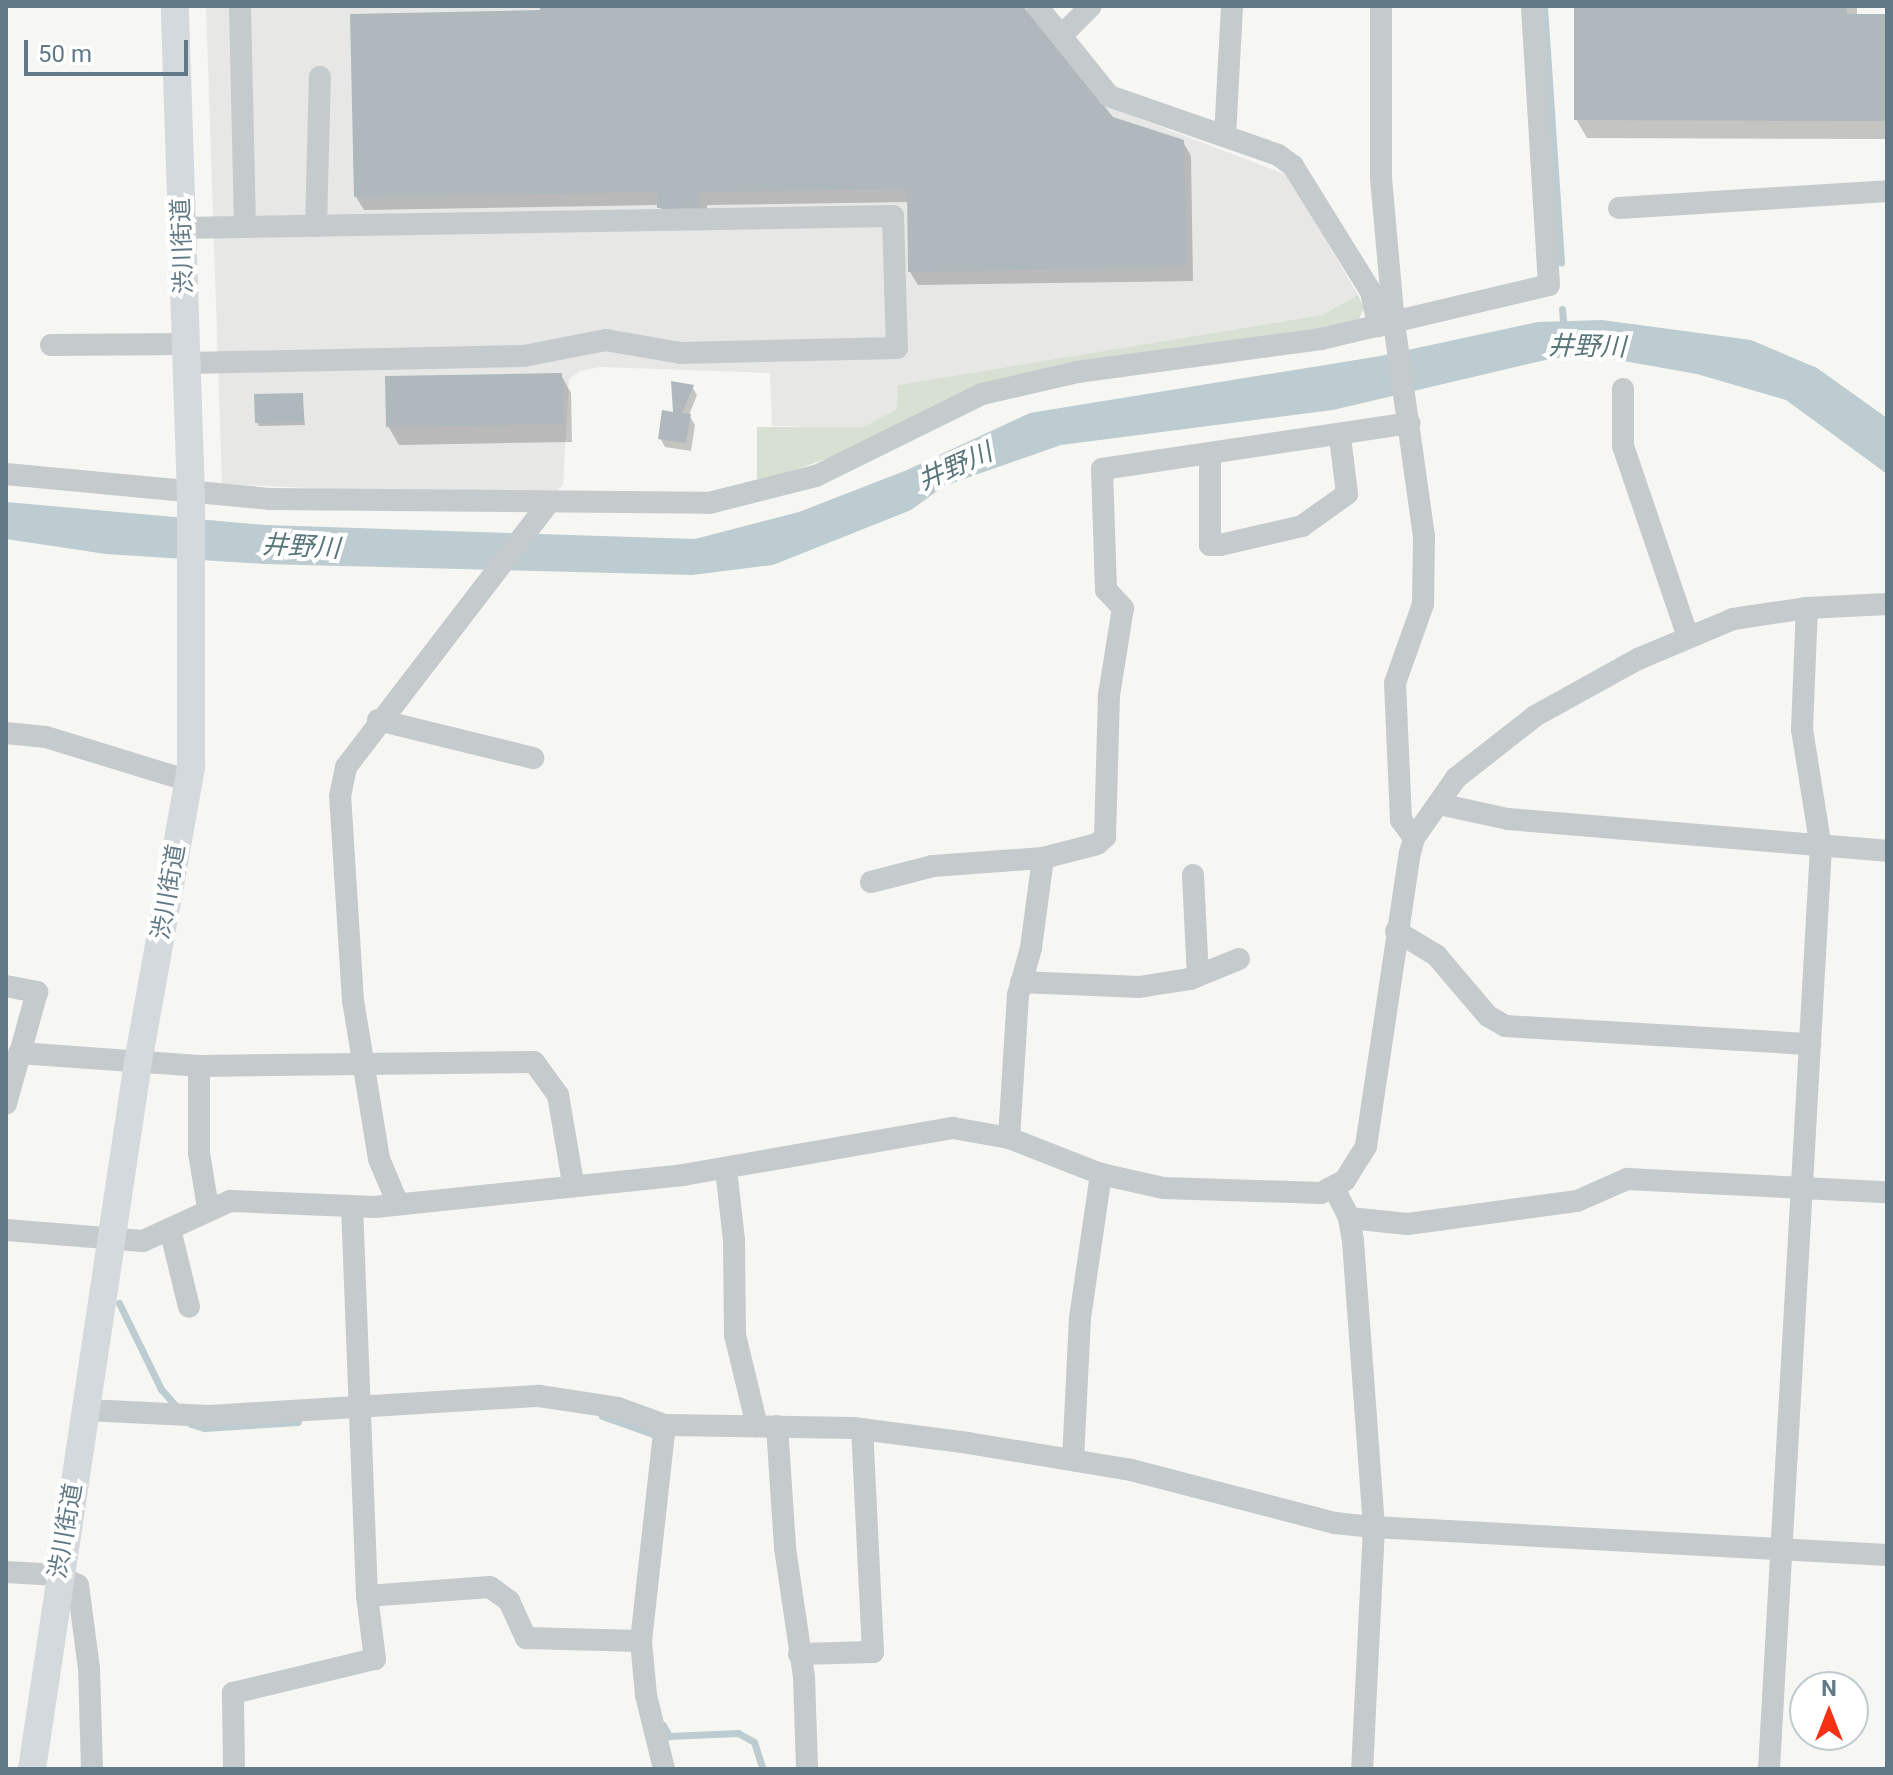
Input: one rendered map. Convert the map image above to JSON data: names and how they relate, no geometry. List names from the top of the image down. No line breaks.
{"streets":{"main road":["渋川街道"]},"water":["井野川"],"scale_bar":"50 m","north":"top"}
